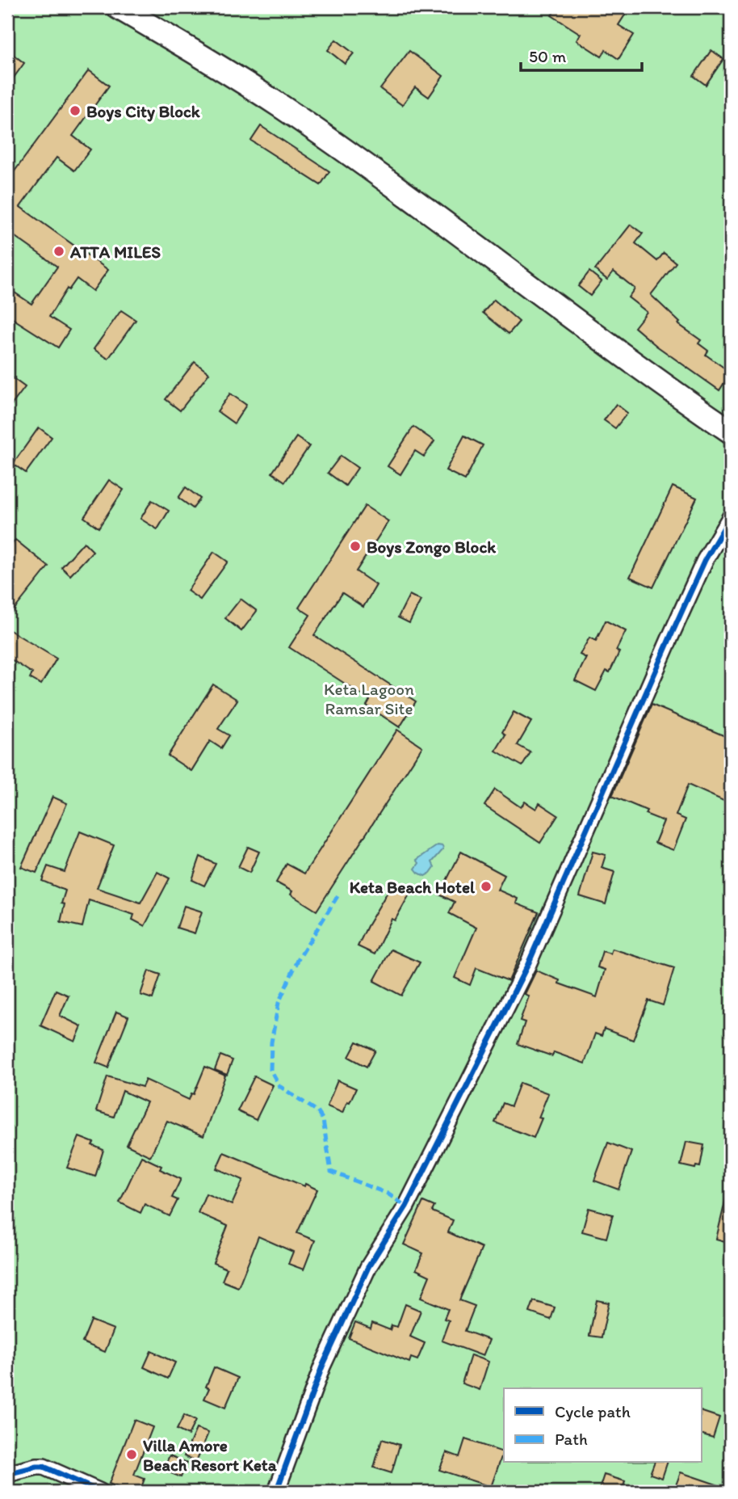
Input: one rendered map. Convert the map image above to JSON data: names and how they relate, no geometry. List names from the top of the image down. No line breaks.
{"parks":["Keta Lagoon Ramsar Site"],"places":["Boys City Block","ATTA MILES","Boys Zongo Block","Keta Beach Hotel","Villa Amore Beach Resort Keta"],"legend":["Cycle path","Path"],"scale_bar":"50 m"}
